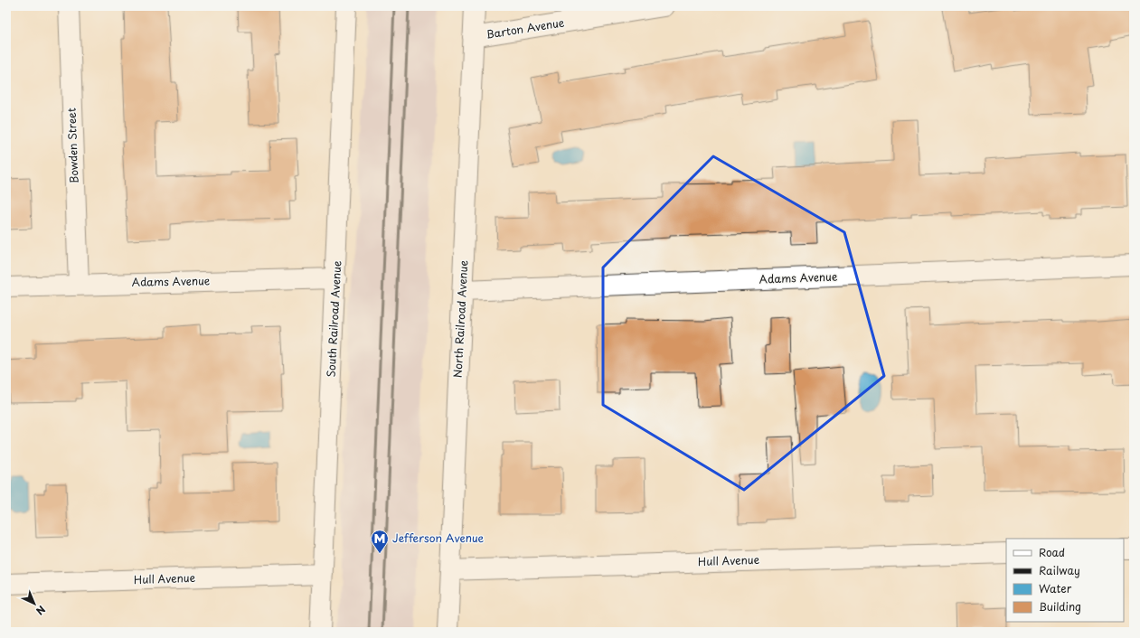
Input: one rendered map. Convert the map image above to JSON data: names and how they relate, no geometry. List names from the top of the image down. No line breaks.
{"streets":{"street":["Barton Avenue","Bowden Street","Adams Avenue","South Railroad Avenue","North Railroad Avenue","Hull Avenue"]},"crossings":[["Barton Avenue","North Railroad Avenue"],["Bowden Street","Adams Avenue"],["Adams Avenue","South Railroad Avenue"],["Adams Avenue","North Railroad Avenue"],["South Railroad Avenue","Hull Avenue"],["North Railroad Avenue","Hull Avenue"]],"places":{"metro station":["Jefferson Avenue"]},"legend":["Road","Railway","Water","Building"],"north":"bottom right"}
